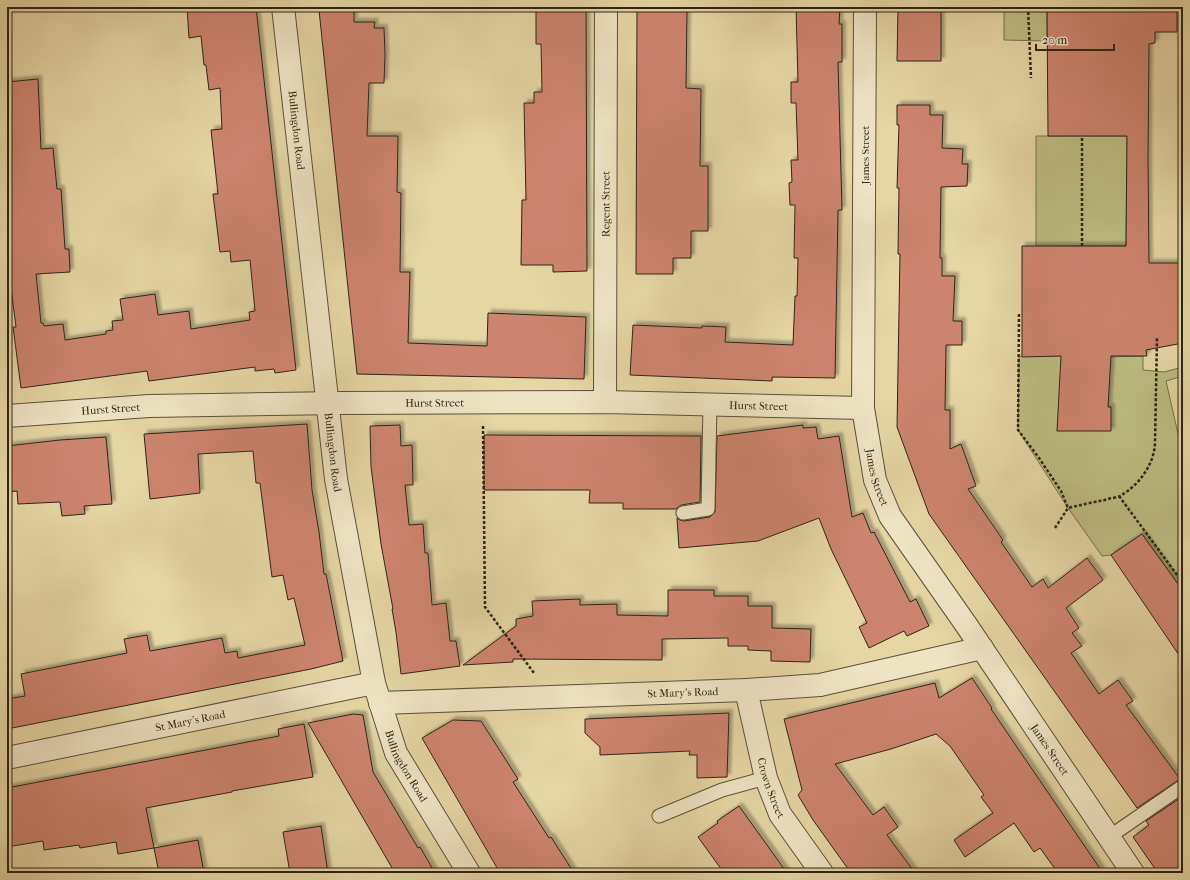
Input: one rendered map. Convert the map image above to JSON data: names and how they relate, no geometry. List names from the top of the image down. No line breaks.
{"streets":{"street":["Bullingdon Road","James Street","Regent Street","Hurst Street","St Mary's Road","Crown Street"]},"crossings":[["Bullingdon Road","Hurst Street"],["Bullingdon Road","St Mary's Road"],["James Street","Hurst Street"],["James Street","St Mary's Road"],["Regent Street","Hurst Street"],["St Mary's Road","Crown Street"]],"scale_bar":"20 m"}
